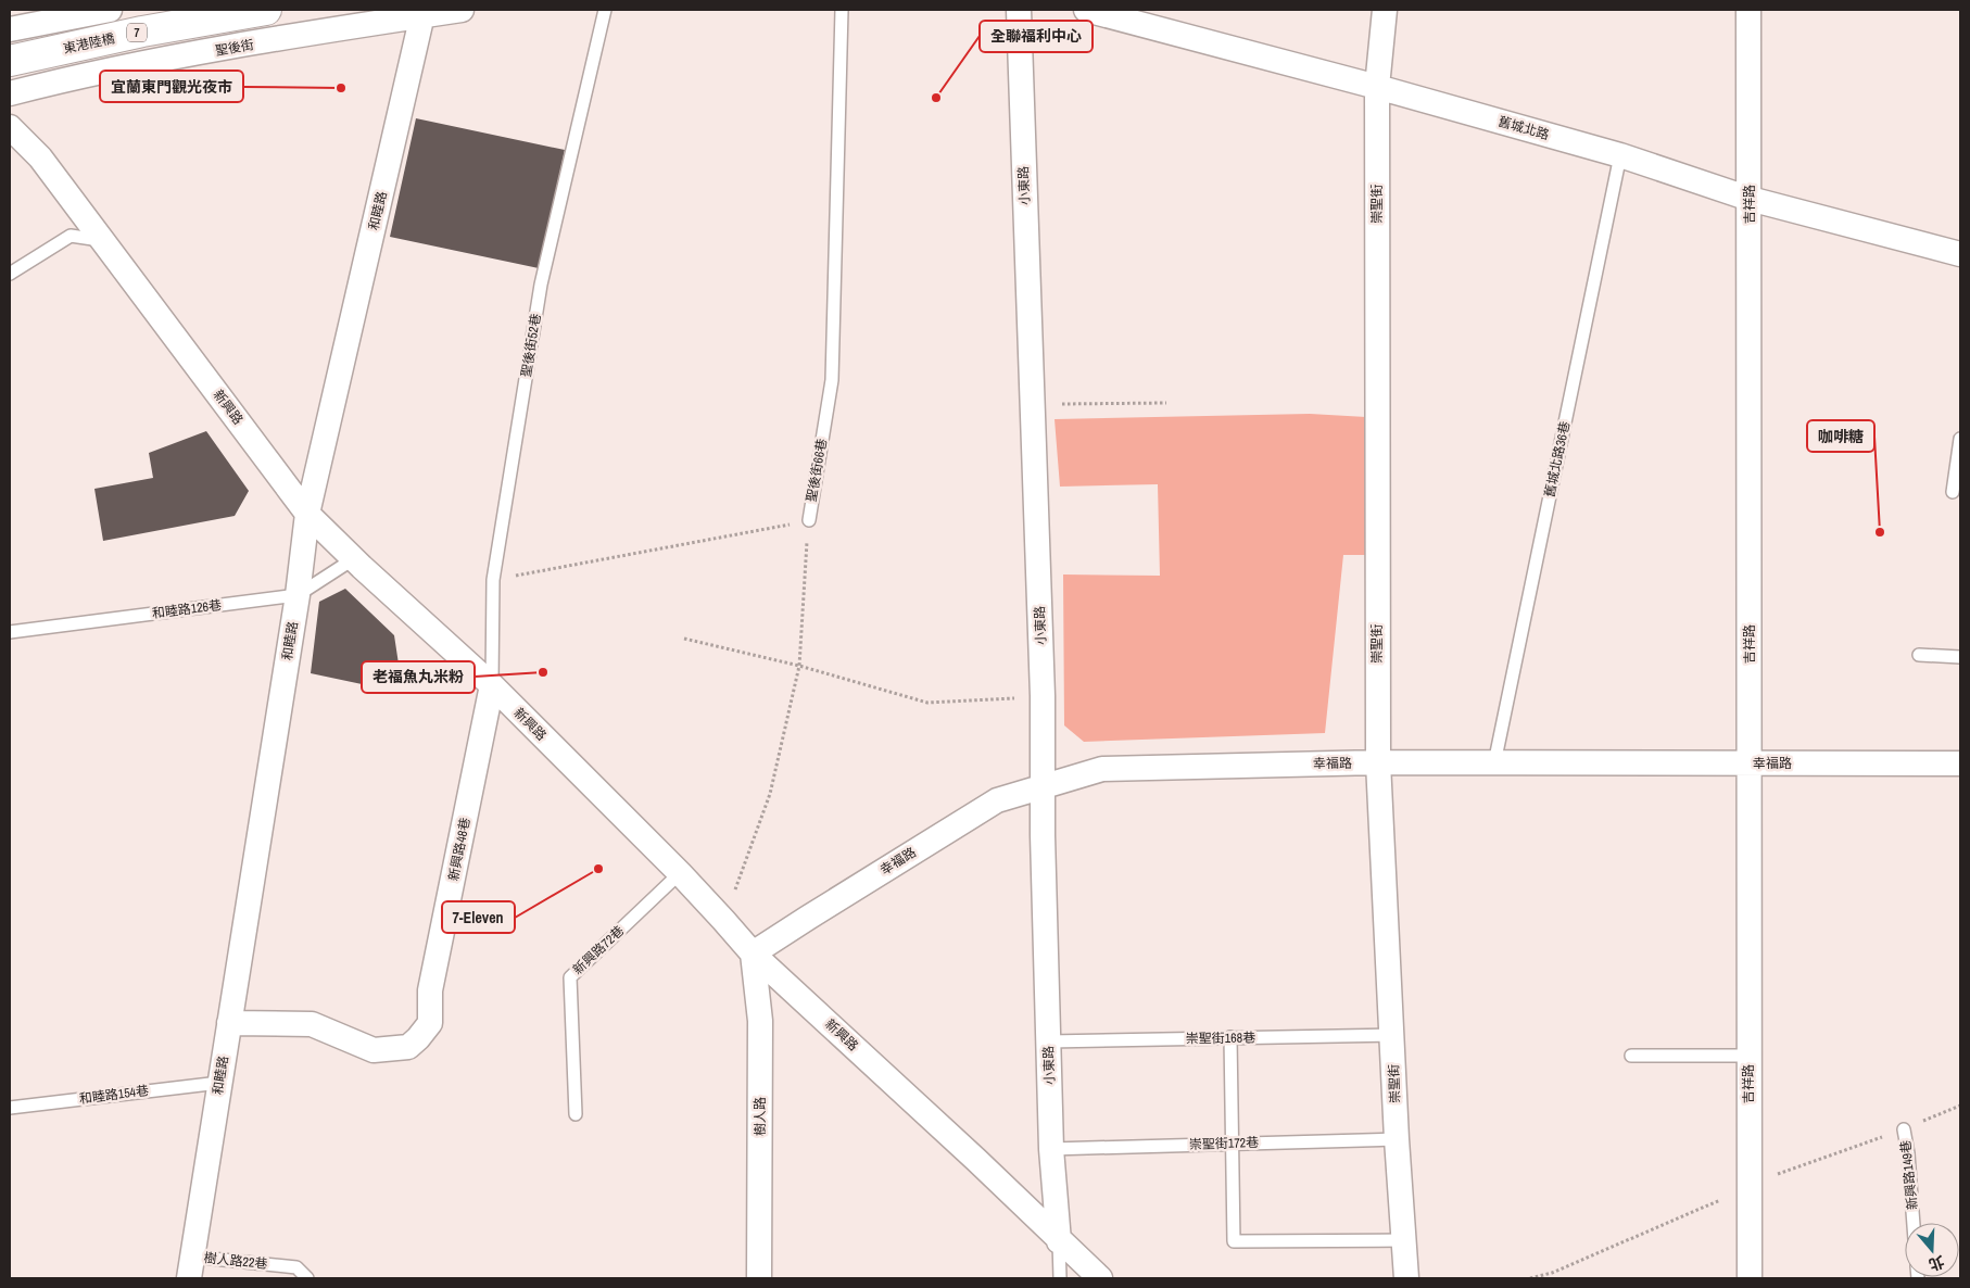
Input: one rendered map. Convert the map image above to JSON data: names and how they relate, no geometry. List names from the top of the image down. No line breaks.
{"streets":{"main road":["7","東港陸橋"],"street":["聖後街","舊城北路","小東路","崇聖街","吉祥路","和睦路","新興路","幸福路","新興路48巷","樹人路"],"lane":["聖後街52巷","舊城北路36巷","聖後街66巷","和睦路126巷","新興路72巷","崇聖街168巷","和睦路154巷","崇聖街172巷","新興路149巷","樹人路22巷"]},"crossings":[["聖後街","和睦路"],["舊城北路","崇聖街"],["舊城北路","吉祥路"],["舊城北路","舊城北路36巷"],["小東路","新興路"],["小東路","幸福路"],["小東路","崇聖街168巷"],["小東路","崇聖街172巷"],["崇聖街","幸福路"],["崇聖街","崇聖街168巷"],["崇聖街","崇聖街172巷"],["吉祥路","幸福路"],["和睦路","新興路"],["和睦路","和睦路126巷"],["和睦路","新興路48巷"],["和睦路","和睦路154巷"],["和睦路","樹人路22巷"],["聖後街52巷","新興路"],["聖後街52巷","新興路48巷"],["新興路","聖後街66巷"],["新興路","和睦路126巷"],["新興路","幸福路"],["新興路","新興路48巷"],["新興路","新興路72巷"],["新興路","樹人路"],["舊城北路36巷","幸福路"],["幸福路","樹人路"]],"places":["宜蘭東門觀光夜市","全聯福利中心","咖啡糖","老福魚丸米粉","7-Eleven"],"north":"bottom"}
